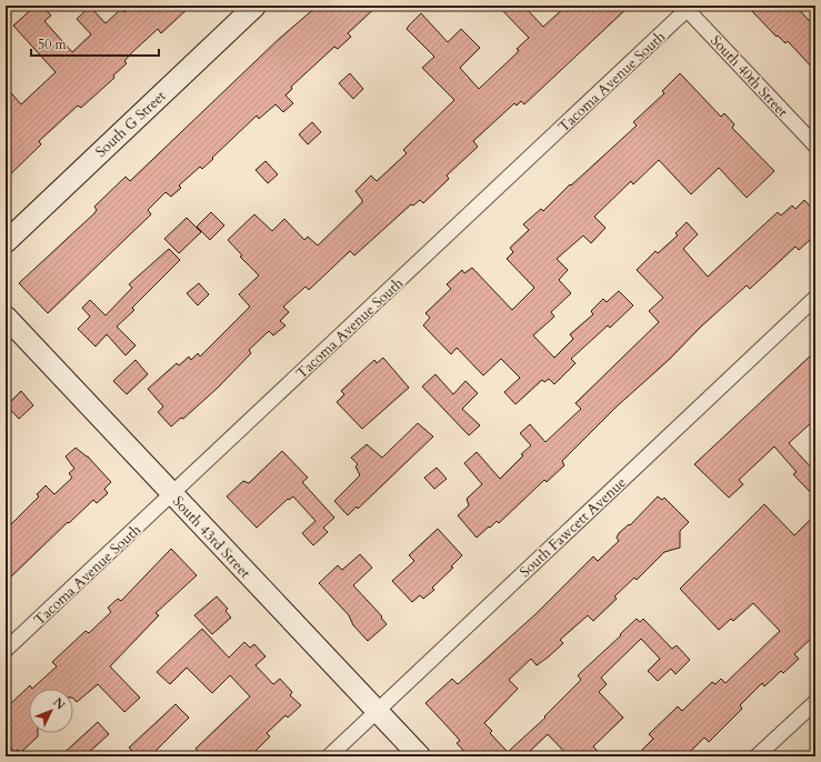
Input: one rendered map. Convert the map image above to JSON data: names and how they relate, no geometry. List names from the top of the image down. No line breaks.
{"streets":{"street":["South 40th Street","Tacoma Avenue South","South G Street","South Fawcett Avenue","South 43rd Street"]},"crossings":[["South 40th Street","Tacoma Avenue South"],["Tacoma Avenue South","South 43rd Street"],["South Fawcett Avenue","South 43rd Street"]],"scale_bar":"50 m","north":"top right"}
